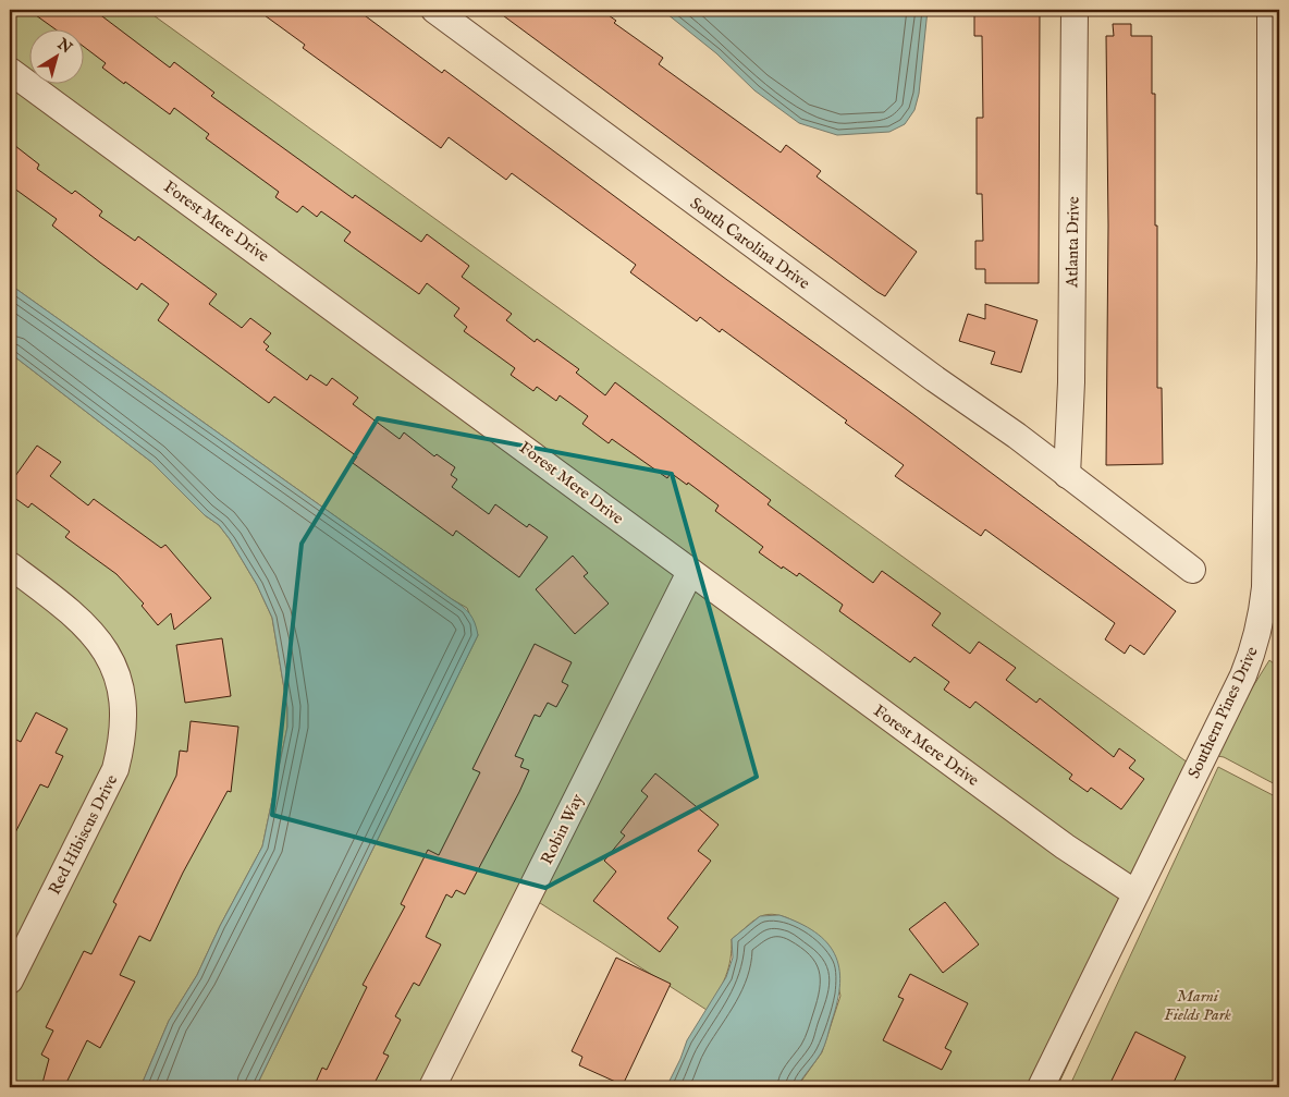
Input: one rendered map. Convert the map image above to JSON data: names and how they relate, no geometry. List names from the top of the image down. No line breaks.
{"streets":{"street":["Forest Mere Drive","Atlanta Drive","South Carolina Drive","Southern Pines Drive","Robin Way","Red Hibiscus Drive"]},"crossings":[["Forest Mere Drive","Southern Pines Drive"],["Forest Mere Drive","Robin Way"],["Atlanta Drive","South Carolina Drive"]],"parks":["Marni Fields Park"],"north":"top right"}
